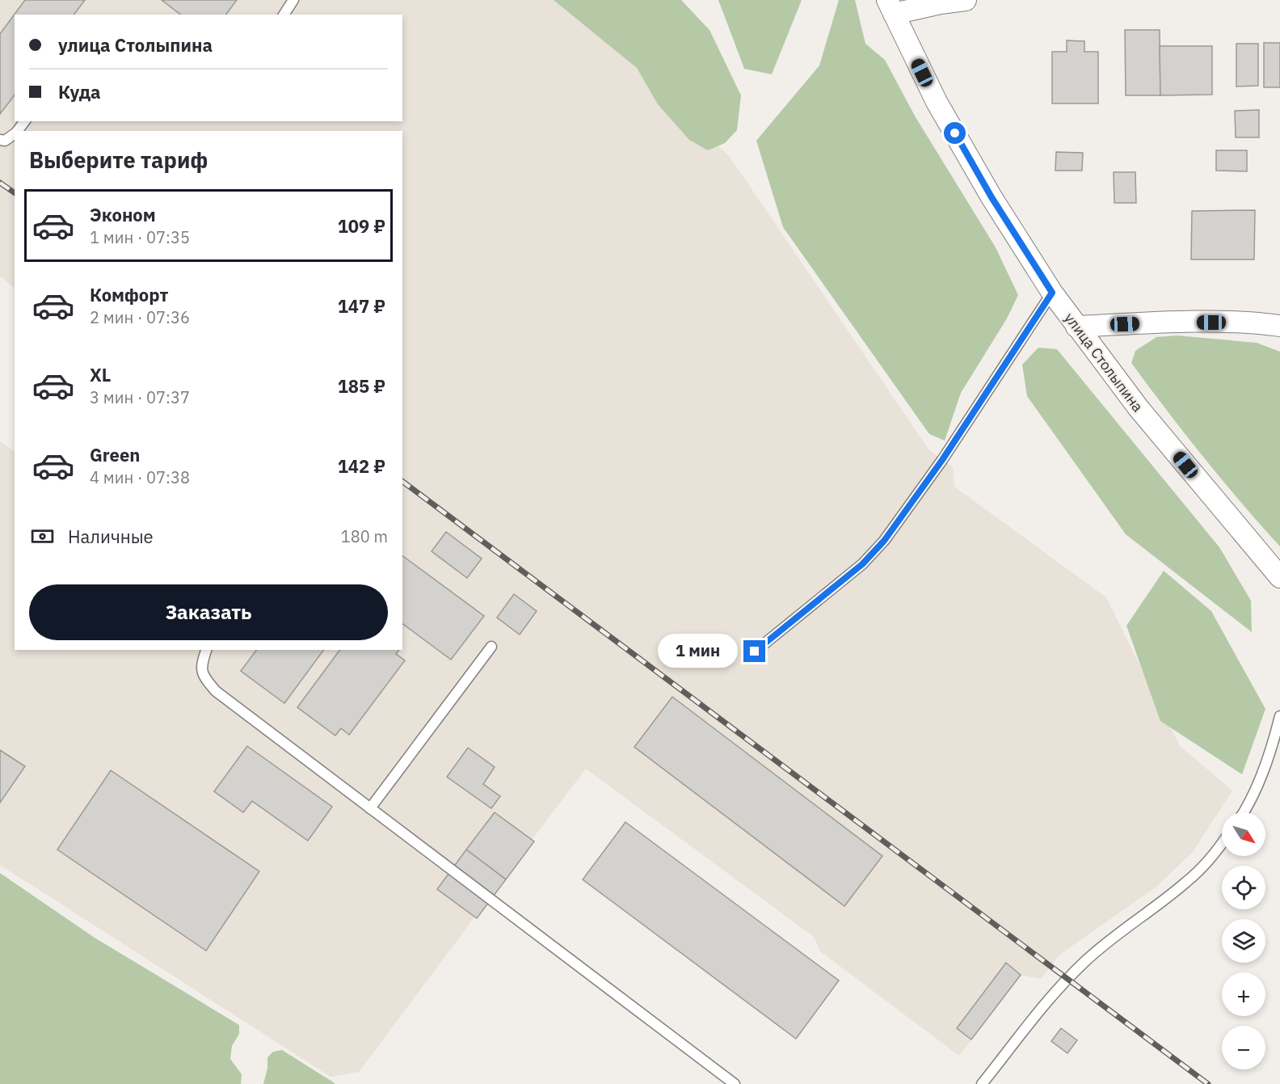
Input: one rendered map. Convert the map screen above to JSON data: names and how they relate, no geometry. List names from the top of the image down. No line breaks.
{"streets":{"street":["улица Столыпина"]},"north":"bottom right","page":{"banner":["улица Столыпина","Куда"],"heading":"Выберите тариф","list":[{"name":"Эконом","note":"1 мин · 07:35","value":"109 ₽"},{"name":"Комфорт","note":"2 мин · 07:36","value":"147 ₽"},{"name":"XL","note":"3 мин · 07:37","value":"185 ₽"},{"name":"Green","note":"4 мин · 07:38","value":"142 ₽"}],"pay":["Наличные","180 m"],"buttons":"Заказать","bubble":"1 мин","map_buttons":["+","−"]}}
